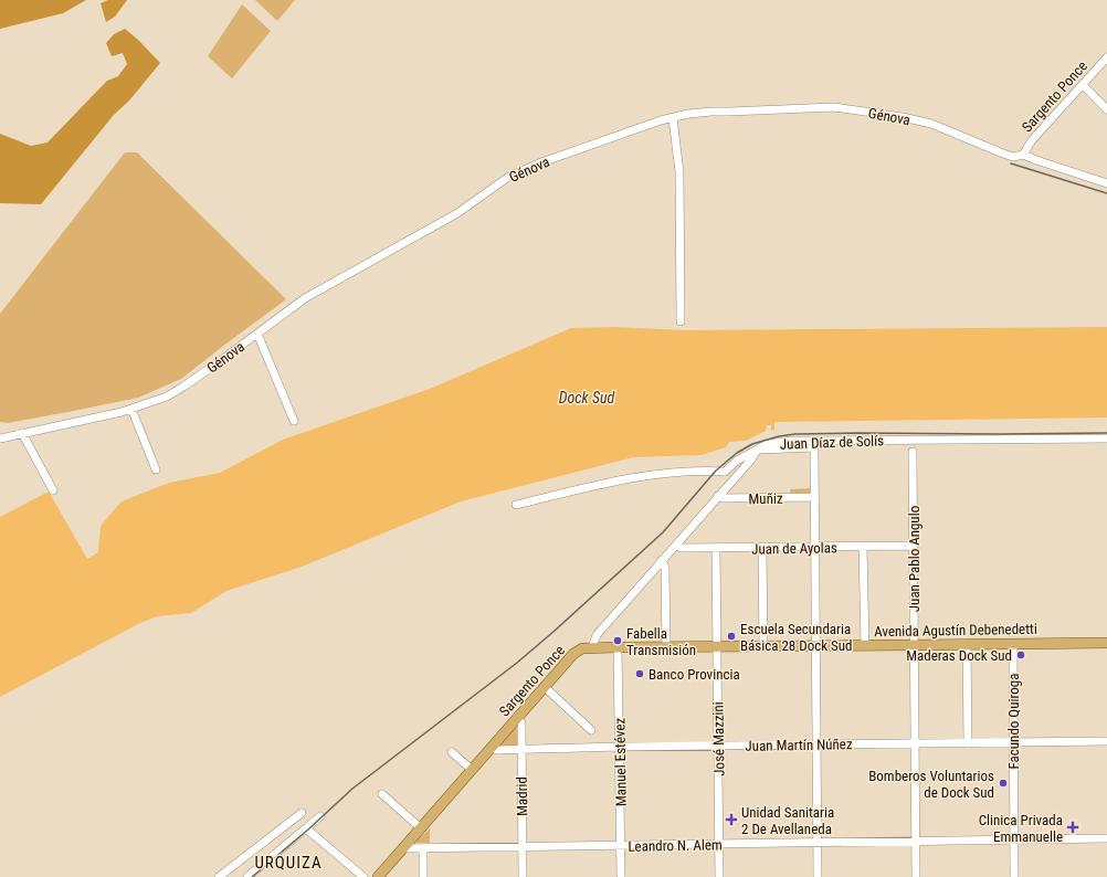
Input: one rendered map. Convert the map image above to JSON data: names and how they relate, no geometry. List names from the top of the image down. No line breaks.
{"streets":{"main road":["Sargento Ponce","Avenida Agustín Debenedetti"],"street":["Génova","Juan Díaz de Solís","Muñiz","Juan de Ayolas","Juan Pablo Angulo","Facundo Quiroga","José Mazzini","Juan Martín Núñez","Manuel Estévez","Madrid","Leandro N. Alem"]},"crossings":[["Sargento Ponce","Génova"],["Sargento Ponce","Avenida Agustín Debenedetti"],["Sargento Ponce","Juan Martín Núñez"],["Sargento Ponce","Madrid"],["Sargento Ponce","Leandro N. Alem"],["Juan de Ayolas","Juan Pablo Angulo"],["Juan de Ayolas","José Mazzini"],["Juan Pablo Angulo","Avenida Agustín Debenedetti"],["Juan Pablo Angulo","Juan Martín Núñez"],["Juan Pablo Angulo","Leandro N. Alem"],["Avenida Agustín Debenedetti","Facundo Quiroga"],["Avenida Agustín Debenedetti","José Mazzini"],["Avenida Agustín Debenedetti","Manuel Estévez"],["Facundo Quiroga","Juan Martín Núñez"],["Facundo Quiroga","Leandro N. Alem"],["José Mazzini","Juan Martín Núñez"],["José Mazzini","Leandro N. Alem"],["Juan Martín Núñez","Manuel Estévez"],["Juan Martín Núñez","Madrid"],["Manuel Estévez","Leandro N. Alem"],["Madrid","Leandro N. Alem"]],"districts":["URQUIZA"],"water":["Dock Sud"],"places":{"other":["Escuela Secundaria Básica 28 Dock Sud","Fabella Transmisión","Maderas Dock Sud","Banco Provincia","Bomberos Voluntarios de Dock Sud"],"health":["Unidad Sanitaria 2 De Avellaneda","Clinica Privada Emmanuelle"]}}
